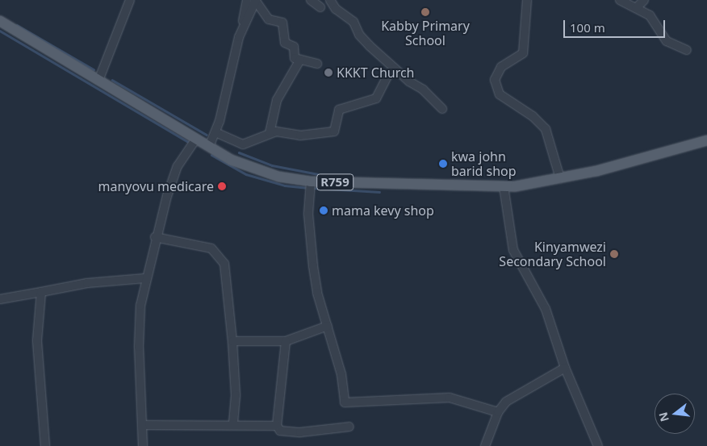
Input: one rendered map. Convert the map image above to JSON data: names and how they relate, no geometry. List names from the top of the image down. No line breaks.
{"streets":{"main road":["R759"]},"places":["Kabby Primary School","KKKT Church","kwa john barid shop","manyovu medicare","mama kevy shop","Kinyamwezi Secondary School"],"scale_bar":"100 m","north":"left"}
